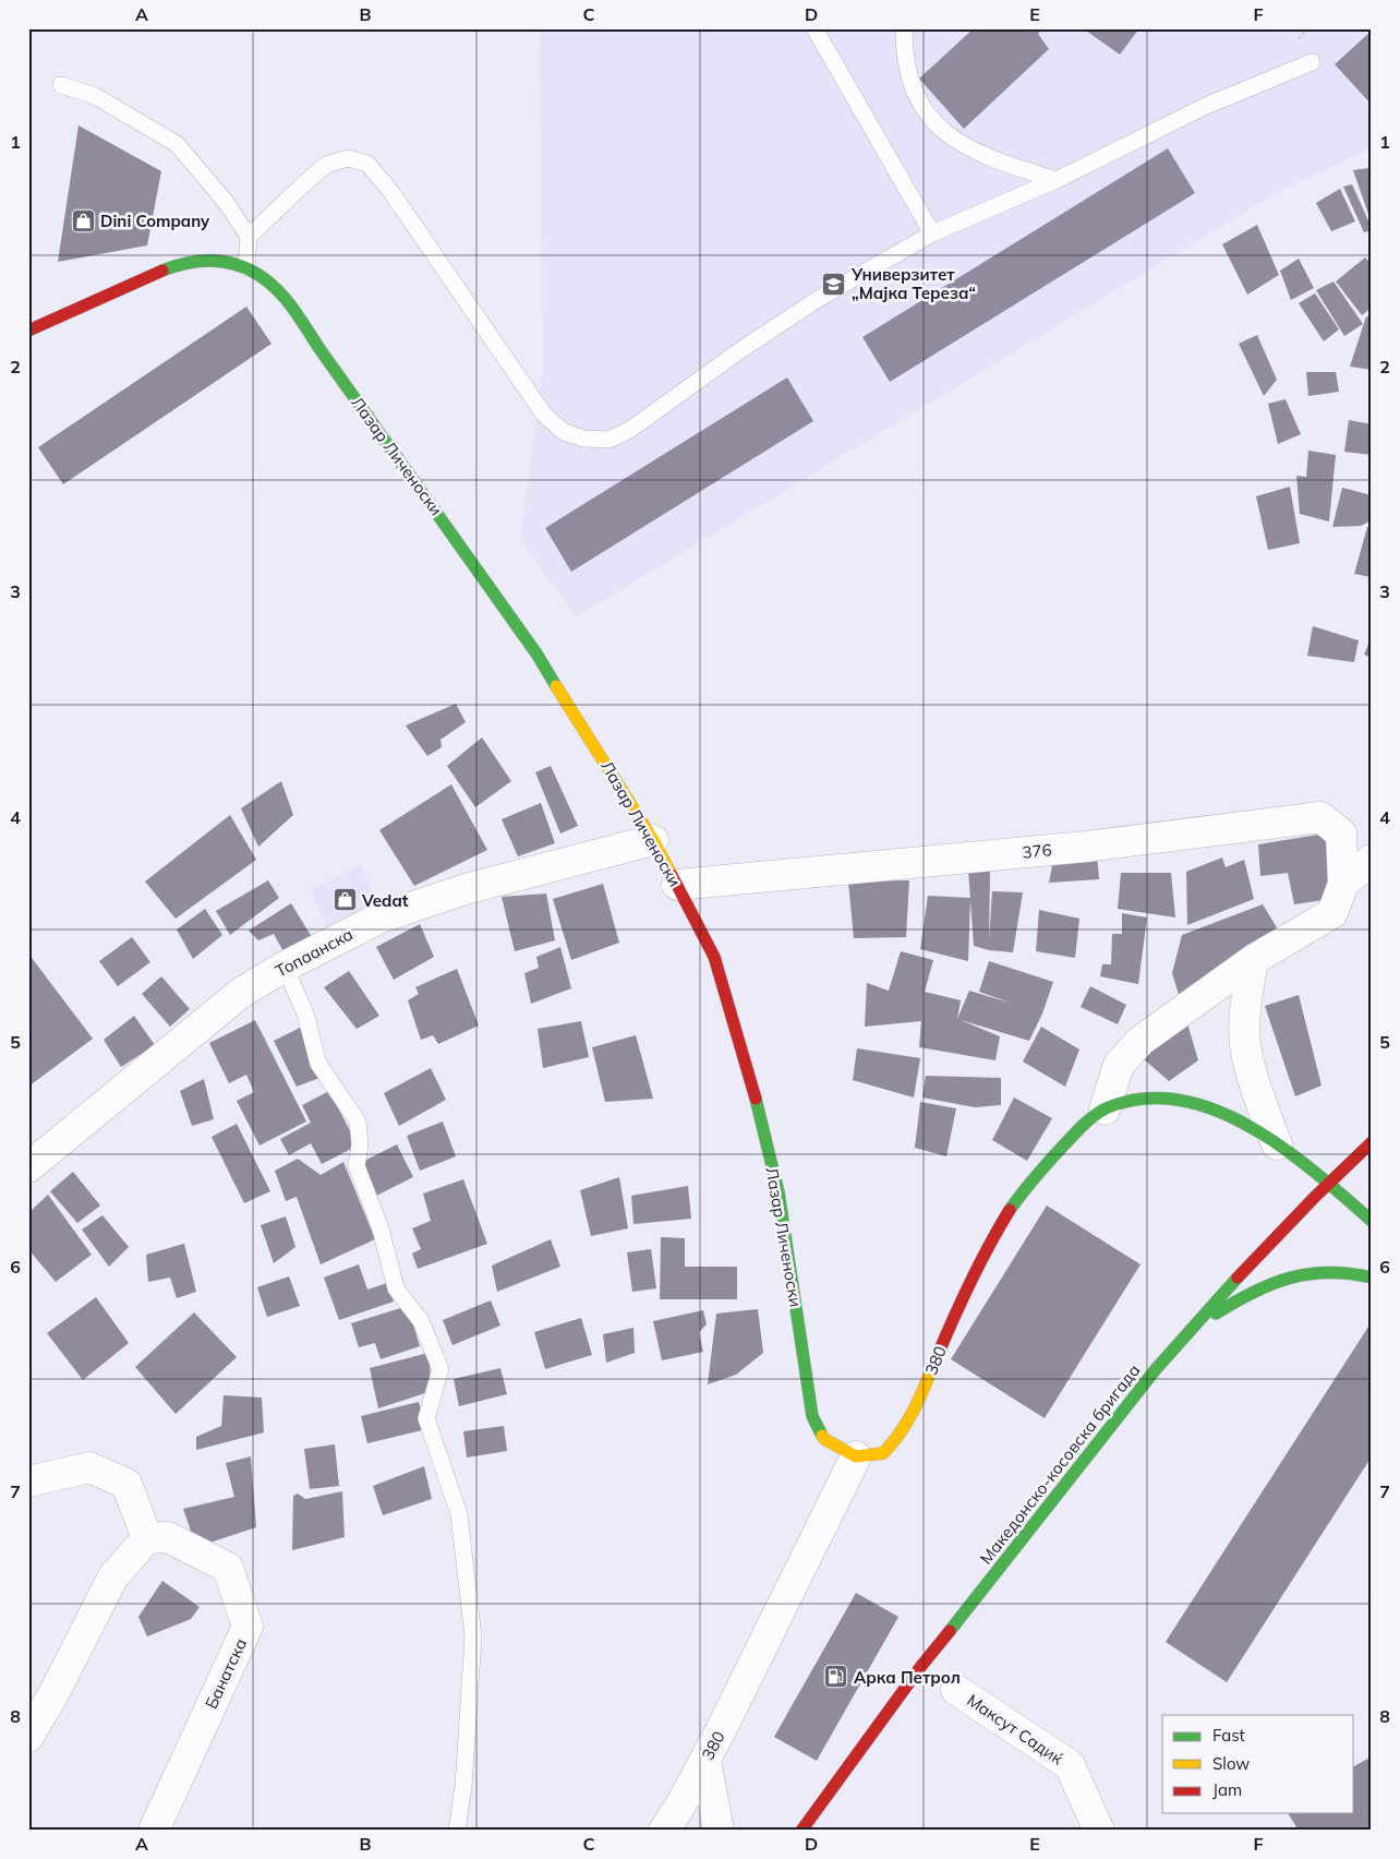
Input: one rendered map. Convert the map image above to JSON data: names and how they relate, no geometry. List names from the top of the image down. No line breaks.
{"streets":{"street":["Лазар Личеноски","376","Топаанска","380","Македонско-косовска бригада","Банатска","Максут Садиќ"]},"crossings":[["Лазар Личеноски","376"],["Лазар Личеноски","Топаанска"],["Лазар Личеноски","380"],["376","380"],["380","Македонско-косовска бригада"]],"places":{"shop":["Dini Company","Vedat"],"school or university":["Универзитет „Мајка Тереза“"],"fuel station":["Арка Петрол"]},"legend":["Fast","Slow","Jam"],"grid":{"columns":["A","B","C","D","E","F"],"rows":["1","2","3","4","5","6","7","8"]}}
